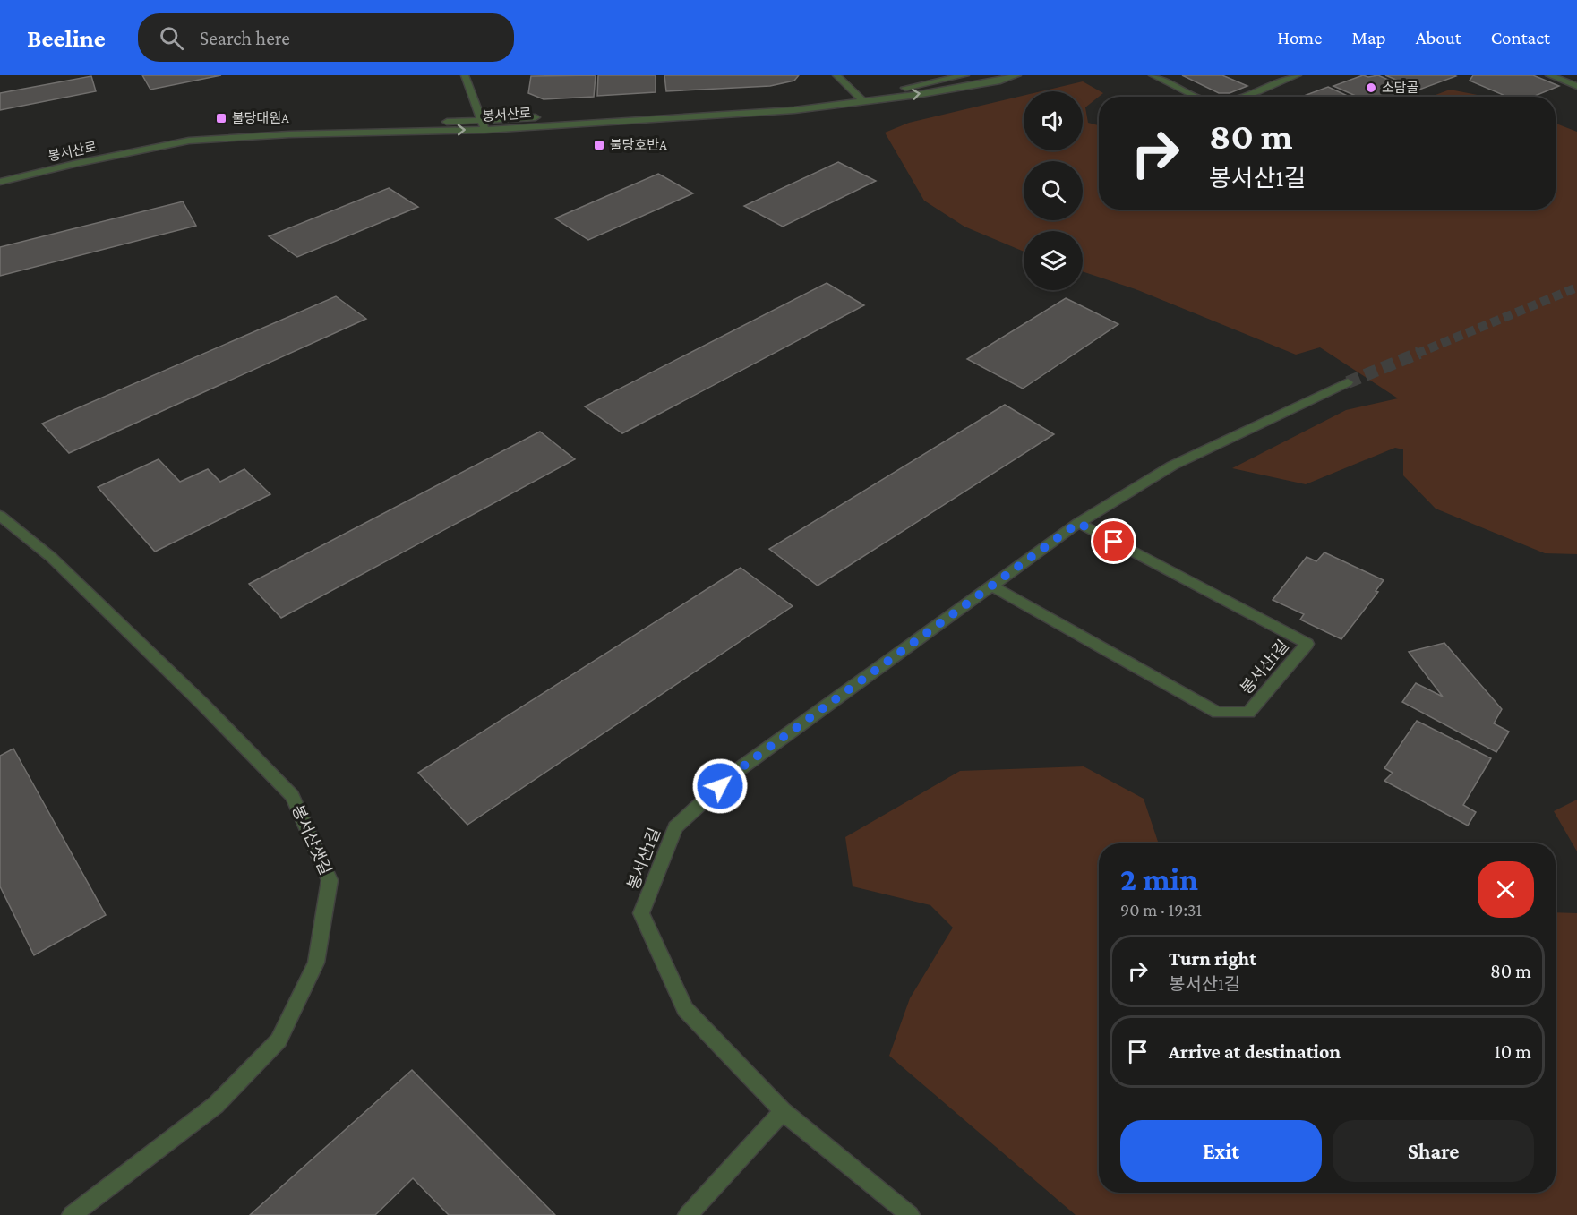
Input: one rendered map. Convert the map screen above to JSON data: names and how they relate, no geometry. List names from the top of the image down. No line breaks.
{"streets":{"street":["봉서산로","봉서산1길","봉서산샛길"]},"places":{"other":["소담골"],"transit":["불당대원A","불당호반A"]},"page":{"header":"Beeline","search":"Search here","nav":["Home","Map","About","Contact"],"turn":["80 m","봉서산1길"],"heading":["2 min","90 m · 19:31"],"list":[{"name":"Turn right","note":"봉서산1길","value":"80 m"},{"name":"Arrive at destination","value":"10 m"}],"buttons":["Exit","Share"]}}
